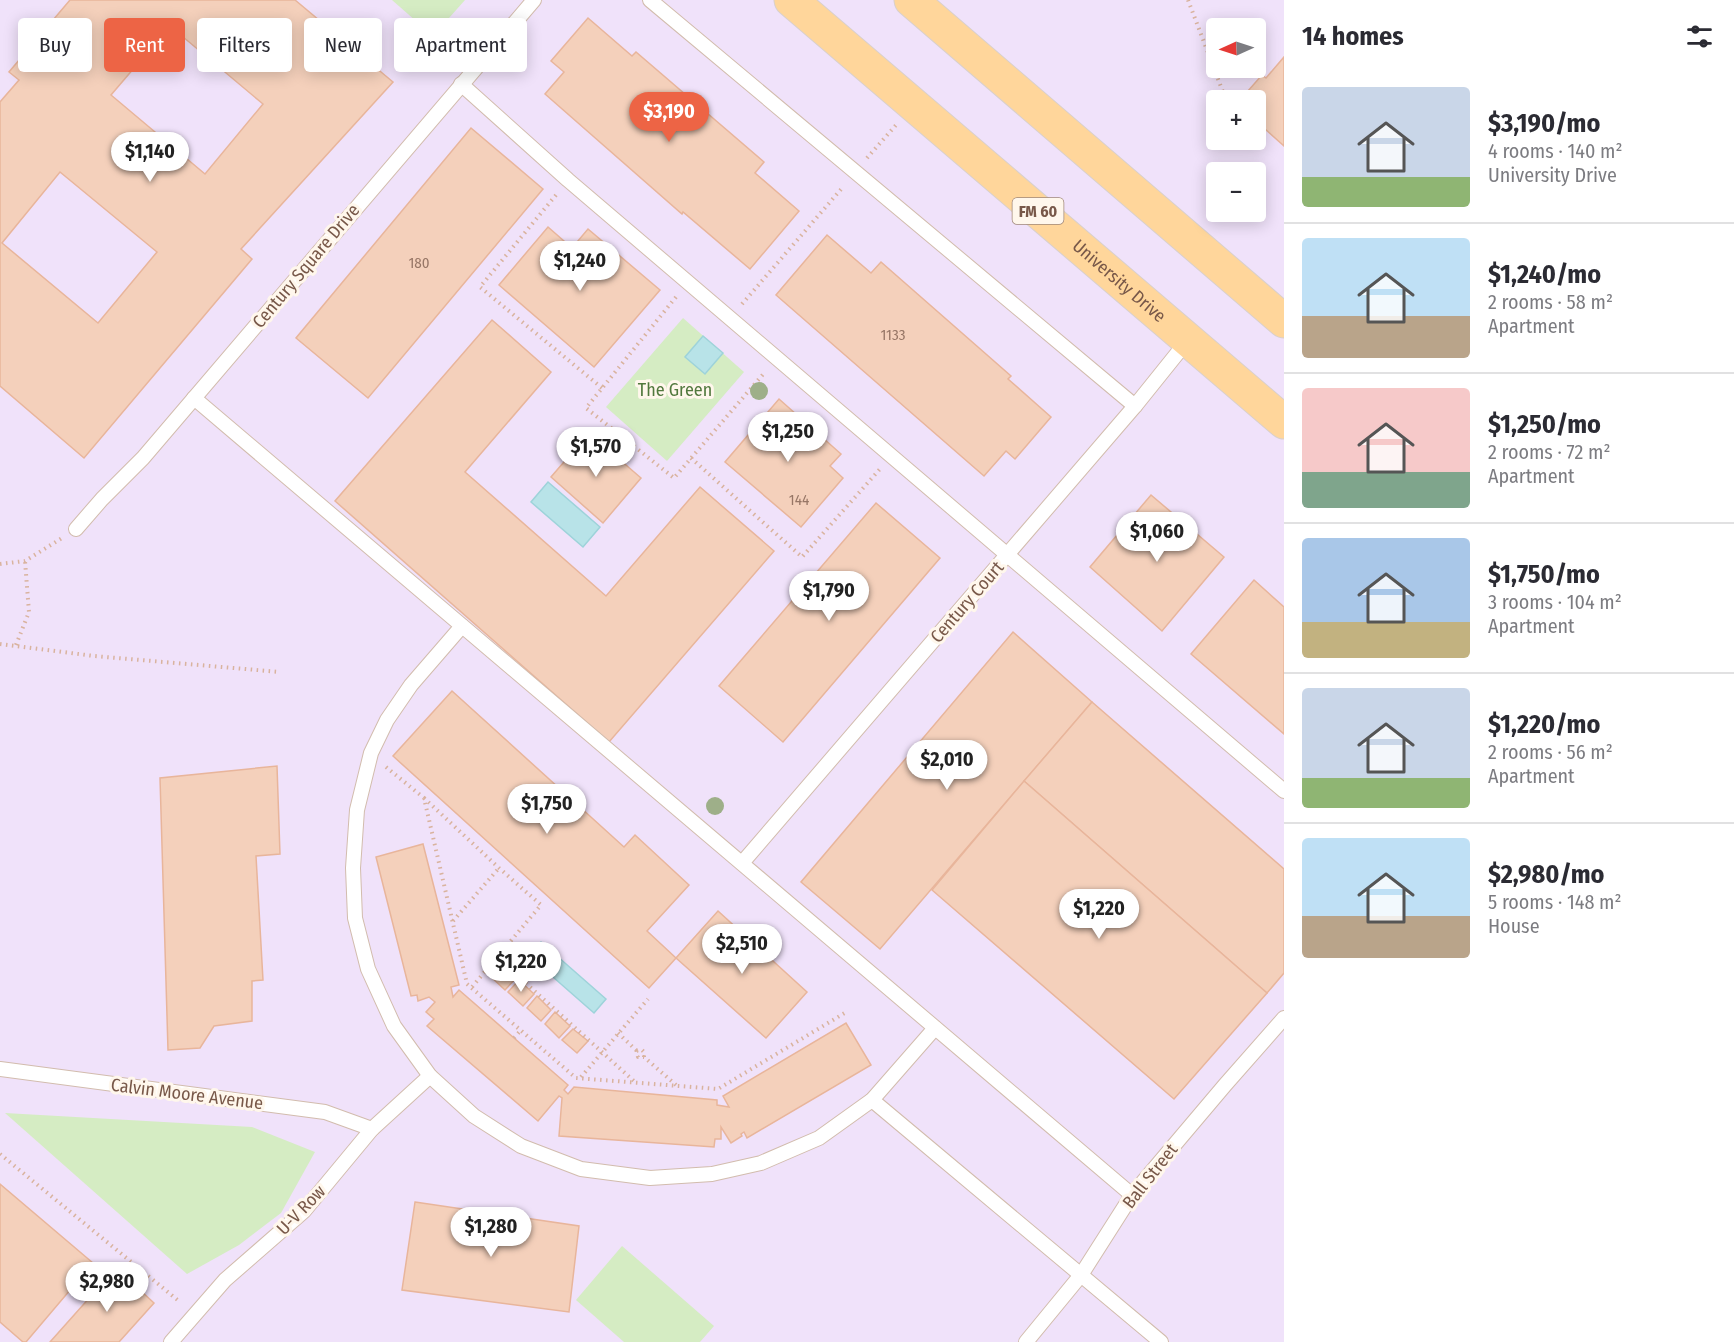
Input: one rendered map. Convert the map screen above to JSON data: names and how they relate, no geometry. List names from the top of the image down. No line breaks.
{"streets":{"main road":["FM 60","University Drive"],"lane":["Century Square Drive","Century Court","Calvin Moore Avenue","Ball Street","U-V Row"]},"crossings":[["University Drive","Century Court"],["Calvin Moore Avenue","U-V Row"]],"parks":["The Green"],"house_numbers":["180","1133","144"],"north":"left","page":{"heading":"14 homes","map_buttons":["+","−"],"chip":["Buy","Rent","Filters","New","Apartment"],"list":[{"name":"$3,190/mo","note":"4 rooms · 140 m² · University Drive"},{"name":"$1,240/mo","note":"2 rooms · 58 m² · Apartment"},{"name":"$1,250/mo","note":"2 rooms · 72 m² · Apartment"},{"name":"$1,750/mo","note":"3 rooms · 104 m² · Apartment"},{"name":"$1,220/mo","note":"2 rooms · 56 m² · Apartment"},{"name":"$2,980/mo","note":"5 rooms · 148 m² · House"}],"price":["$3,190","$1,140","$1,240","$1,250","$1,570","$1,060","$1,790","$2,010","$1,750","$1,220","$2,510","$1,220","$1,280","$2,980"]}}
